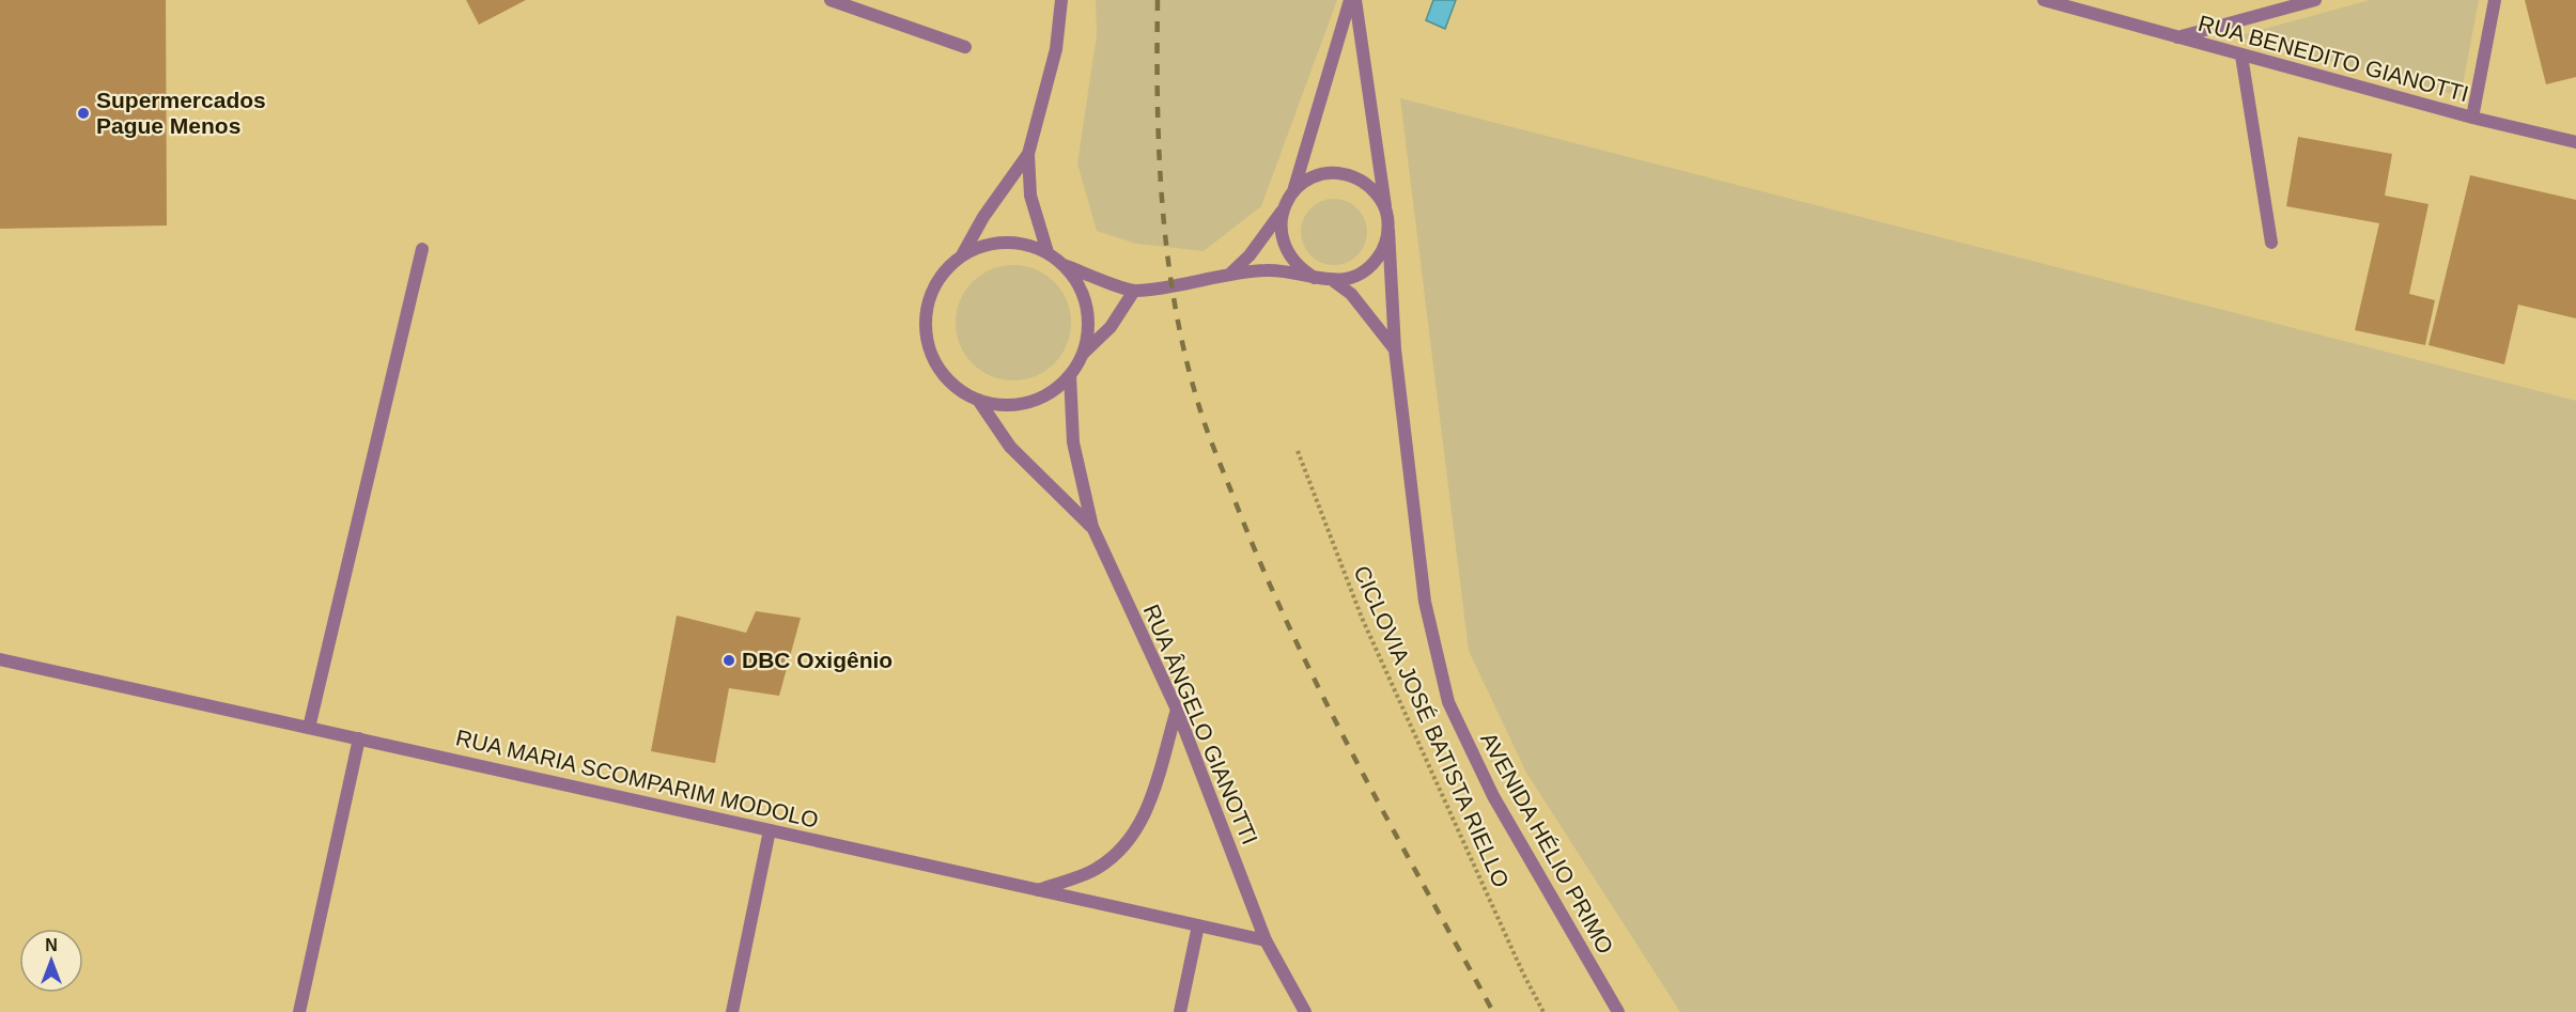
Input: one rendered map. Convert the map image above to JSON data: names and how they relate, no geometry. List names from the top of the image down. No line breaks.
{"streets":{"street":["RUA BENEDITO GIANOTTI","RUA ÂNGELO GIANOTTI","RUA MARIA SCOMPARIM MODOLO","AVENIDA HÉLIO PRIMO"],"path":["CICLOVIA JOSÉ BATISTA RIELLO"]},"crossings":[["RUA ÂNGELO GIANOTTI","RUA MARIA SCOMPARIM MODOLO"]],"places":["Supermercados Pague Menos","DBC Oxigênio"],"north":"top"}
